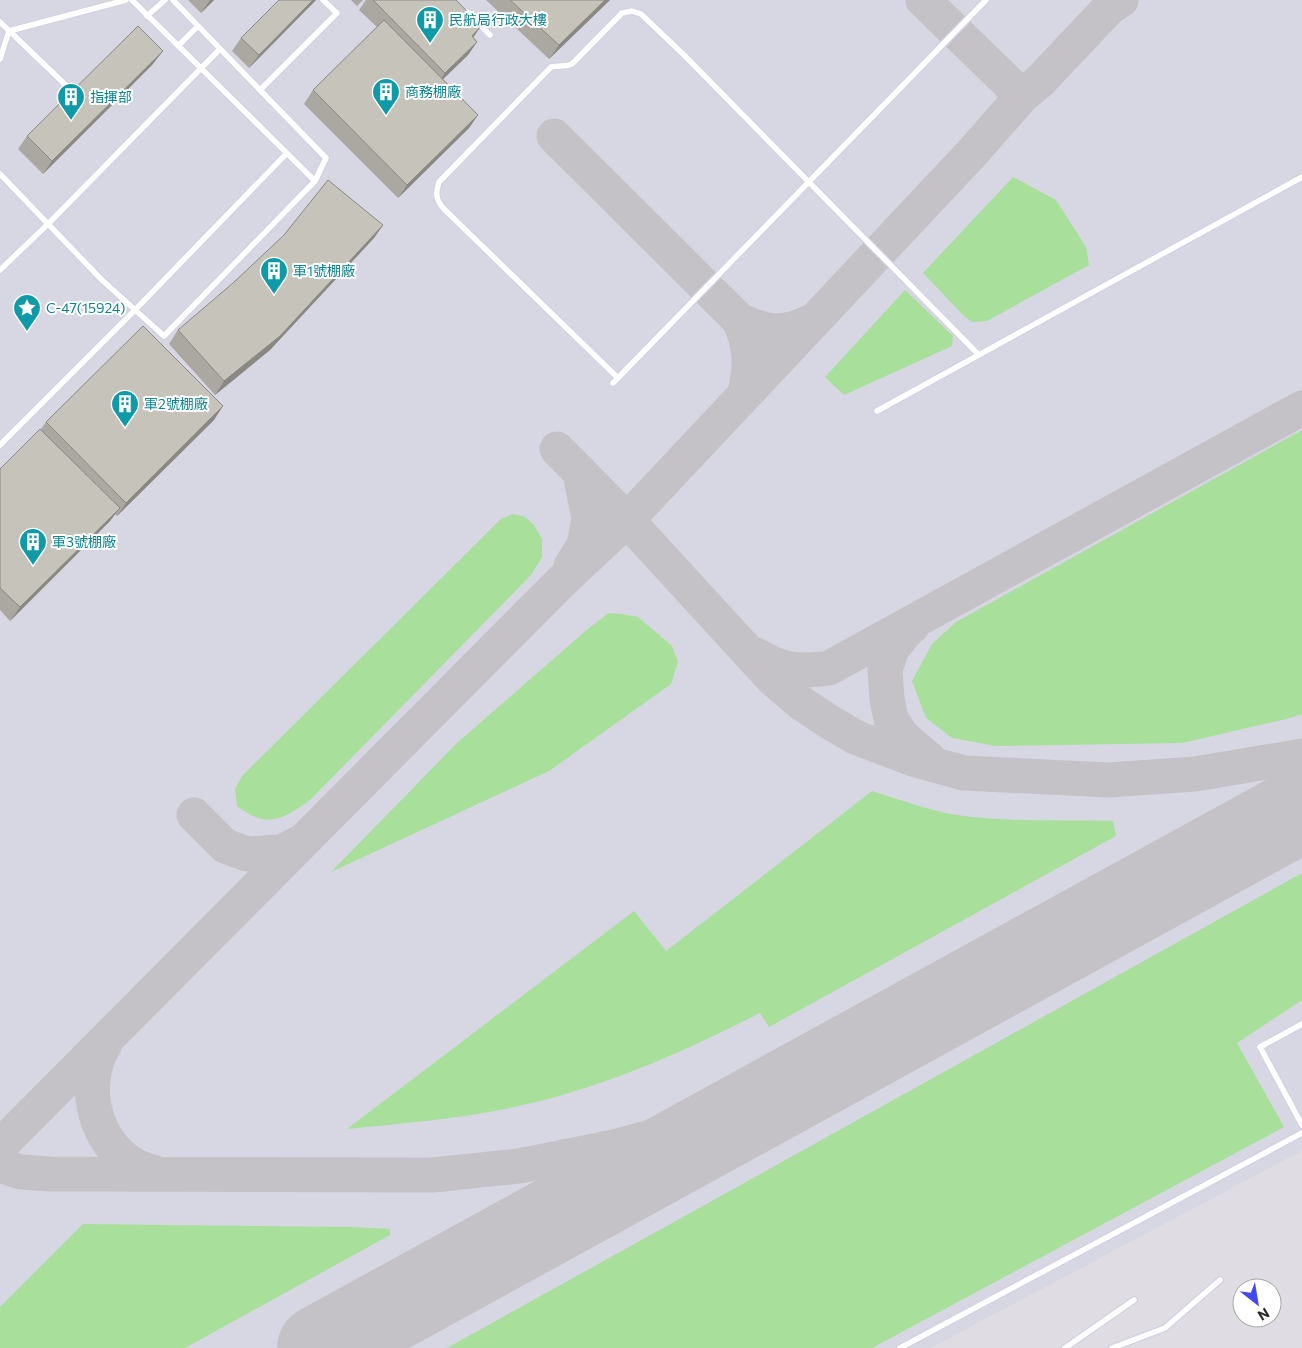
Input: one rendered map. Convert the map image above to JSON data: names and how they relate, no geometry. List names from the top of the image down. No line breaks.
{"places":{"building":["民航局行政大樓","商務棚廠","指揮部","軍1號棚廠","軍2號棚廠","軍3號棚廠"],"place":["C-47(15924)"]},"north":"bottom right"}
